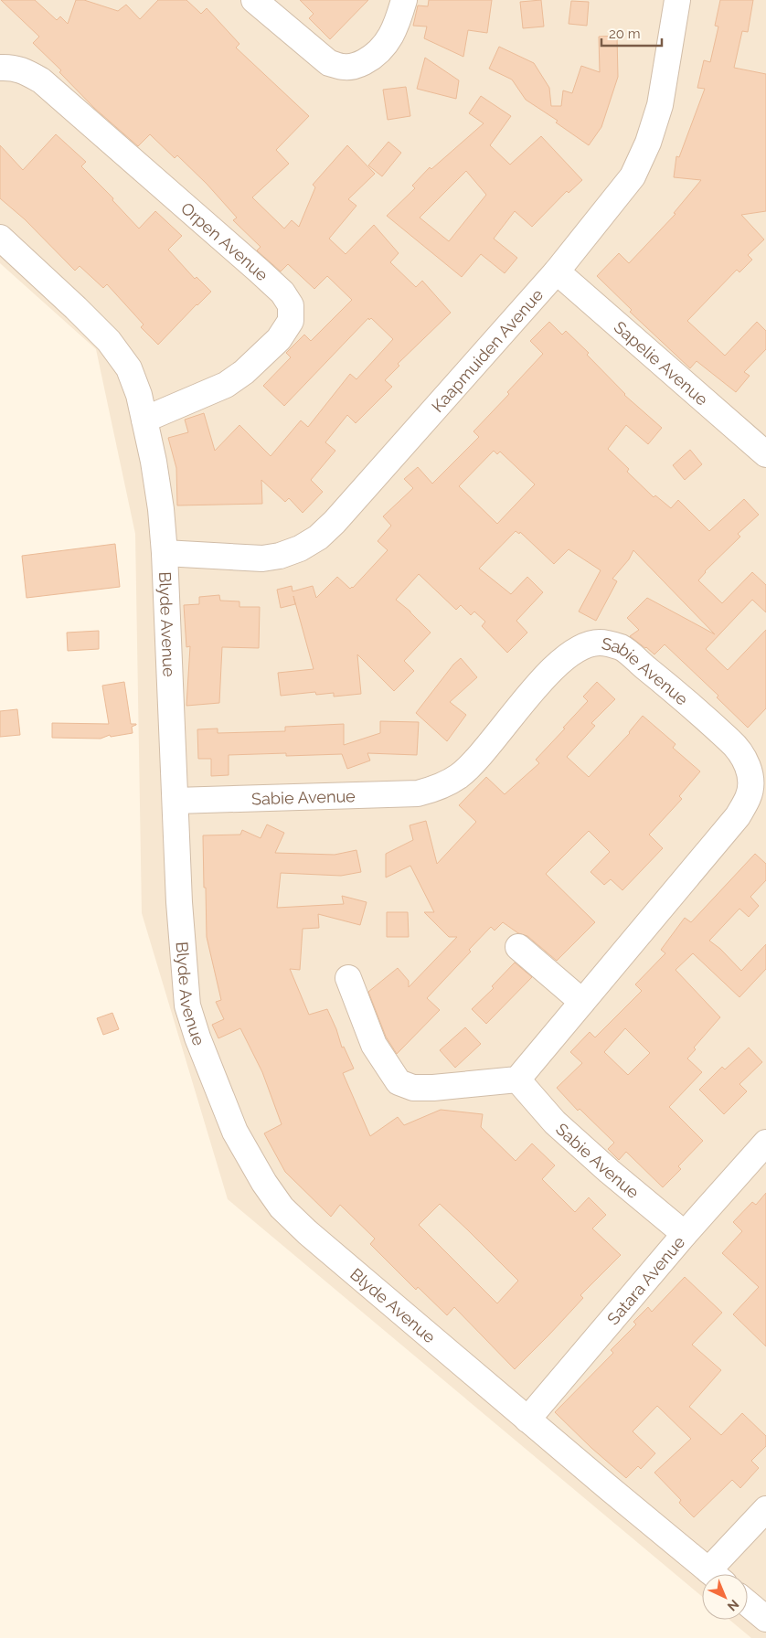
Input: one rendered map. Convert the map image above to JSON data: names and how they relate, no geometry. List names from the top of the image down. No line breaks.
{"streets":{"street":["Orpen Avenue","Kaapmuiden Avenue","Sapelie Avenue","Blyde Avenue","Sabie Avenue","Satara Avenue"]},"crossings":[["Orpen Avenue","Blyde Avenue"],["Kaapmuiden Avenue","Sapelie Avenue"],["Kaapmuiden Avenue","Blyde Avenue"],["Blyde Avenue","Sabie Avenue"],["Blyde Avenue","Satara Avenue"],["Sabie Avenue","Satara Avenue"]],"scale_bar":"20 m","north":"bottom right"}
